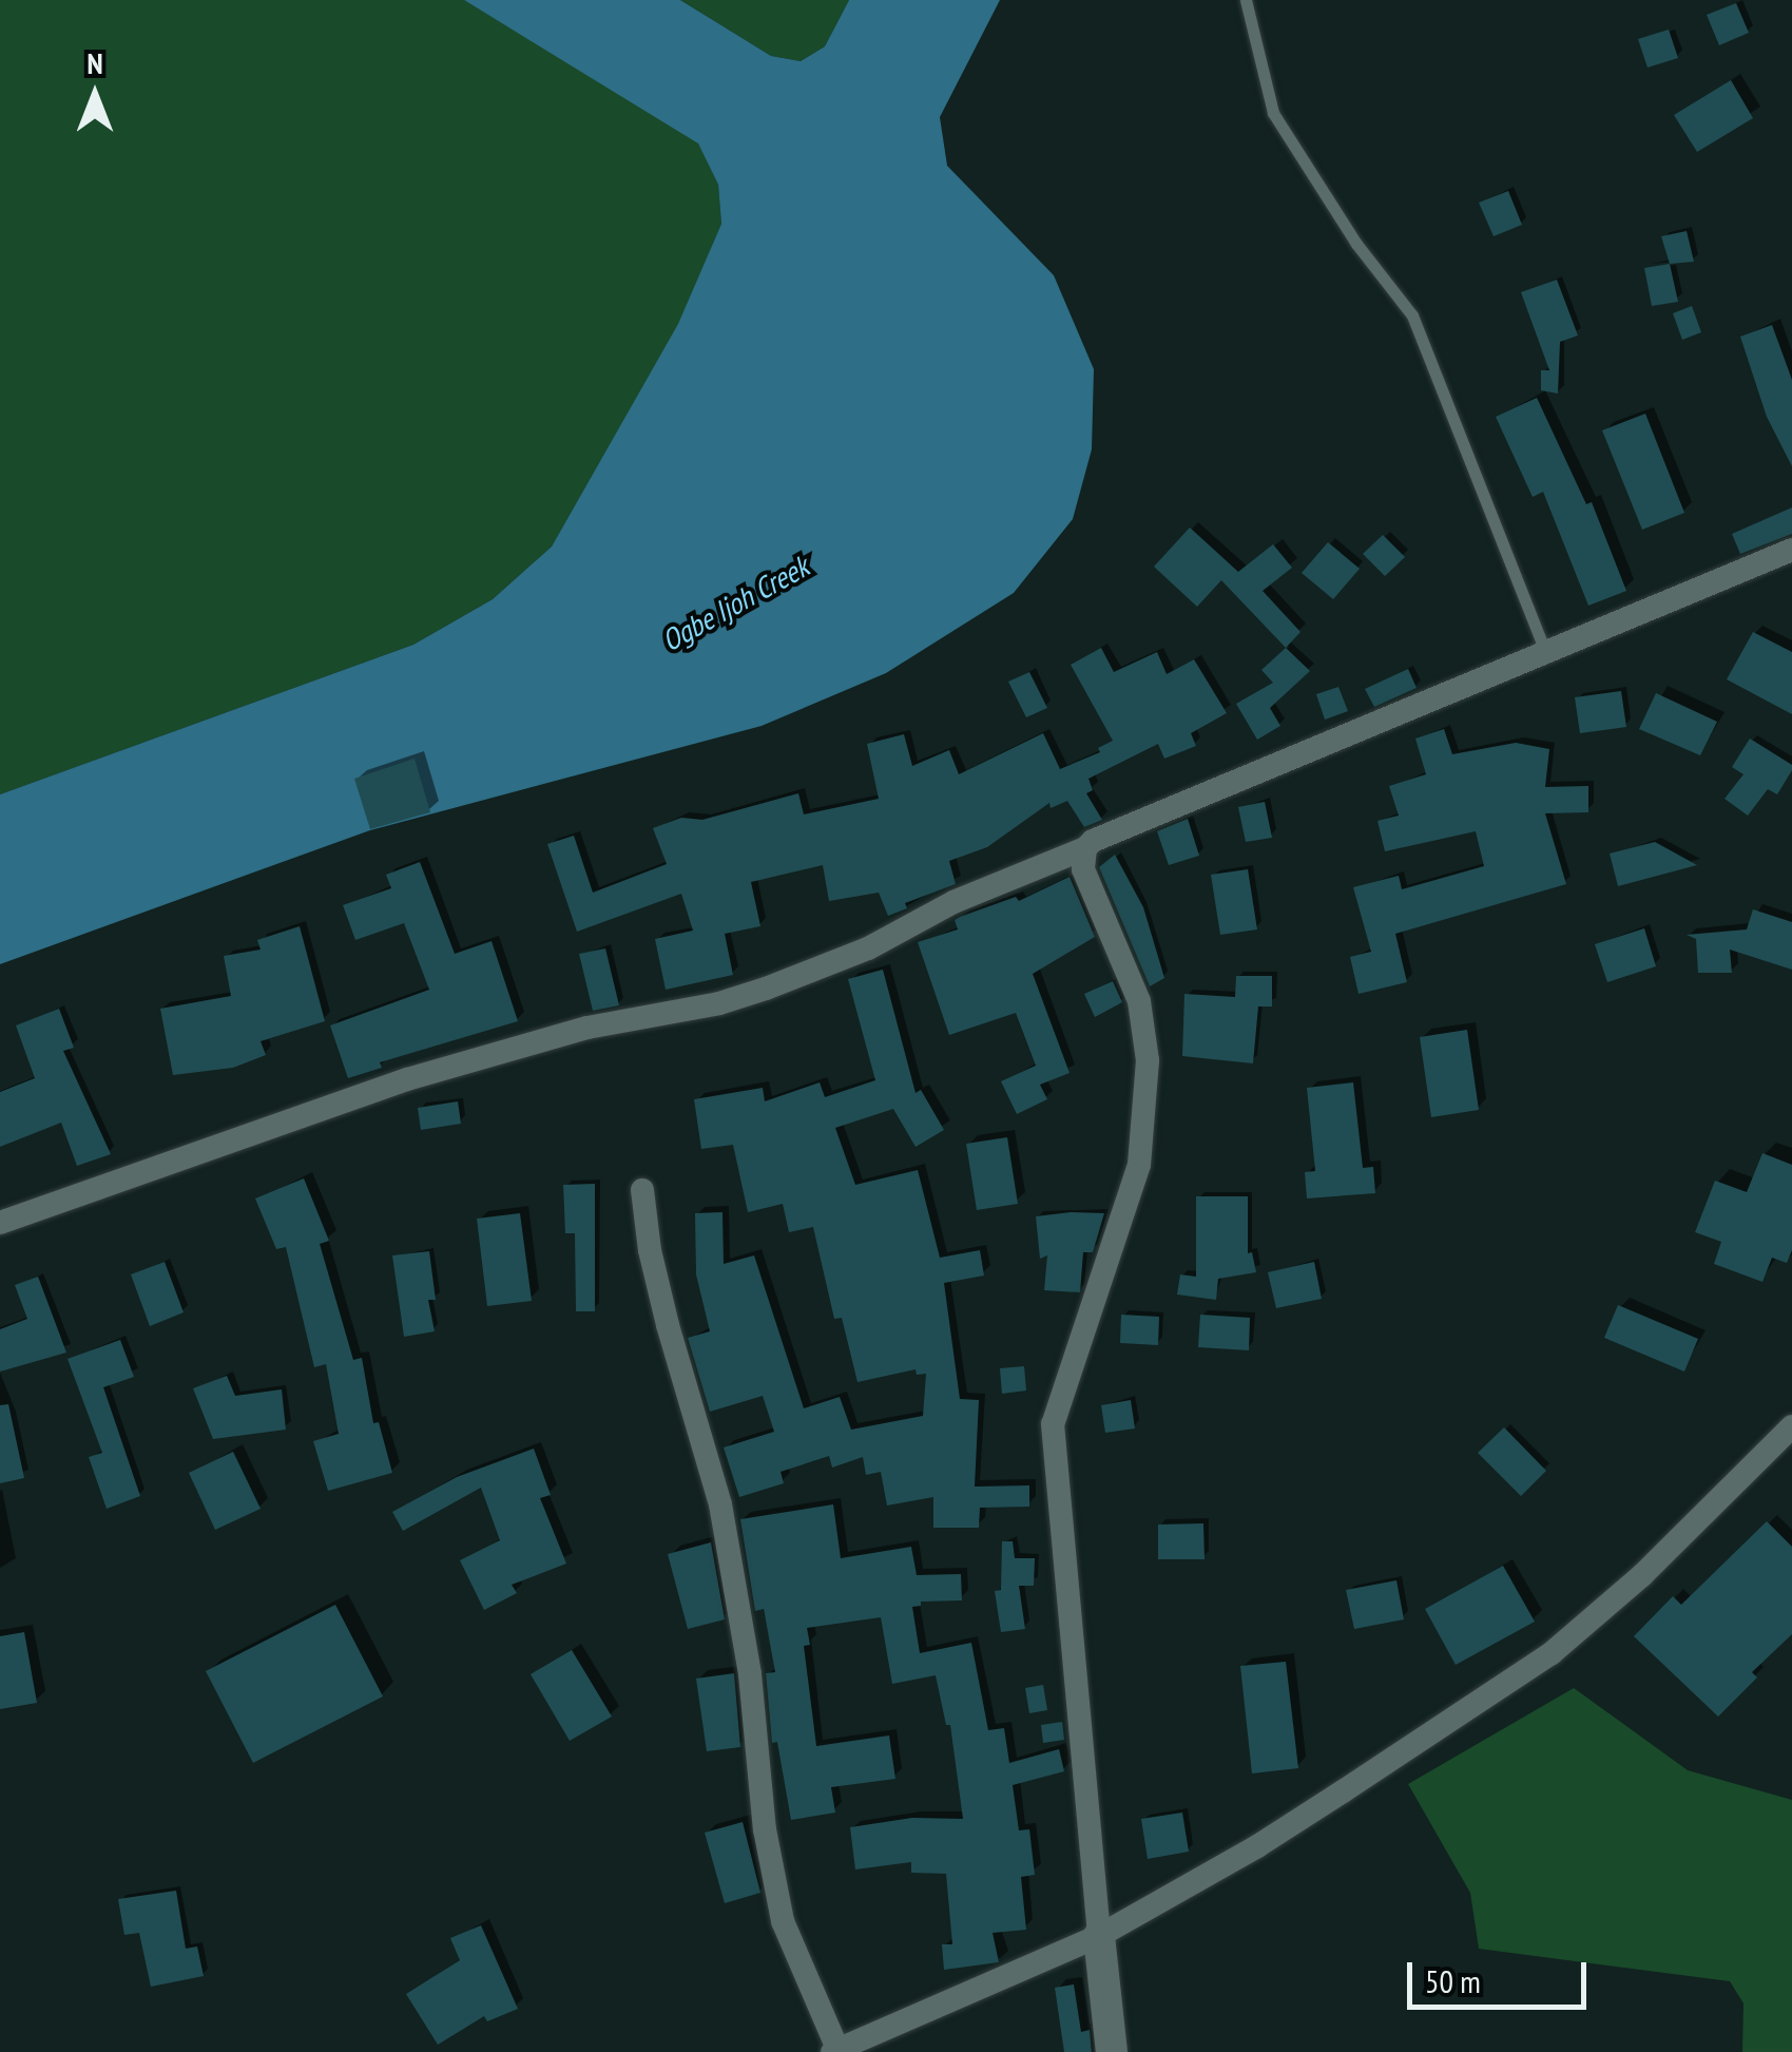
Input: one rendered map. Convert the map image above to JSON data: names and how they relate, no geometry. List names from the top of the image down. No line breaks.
{"water":["Ogbe Ijoh Creek"],"scale_bar":"50 m","north":"top"}
